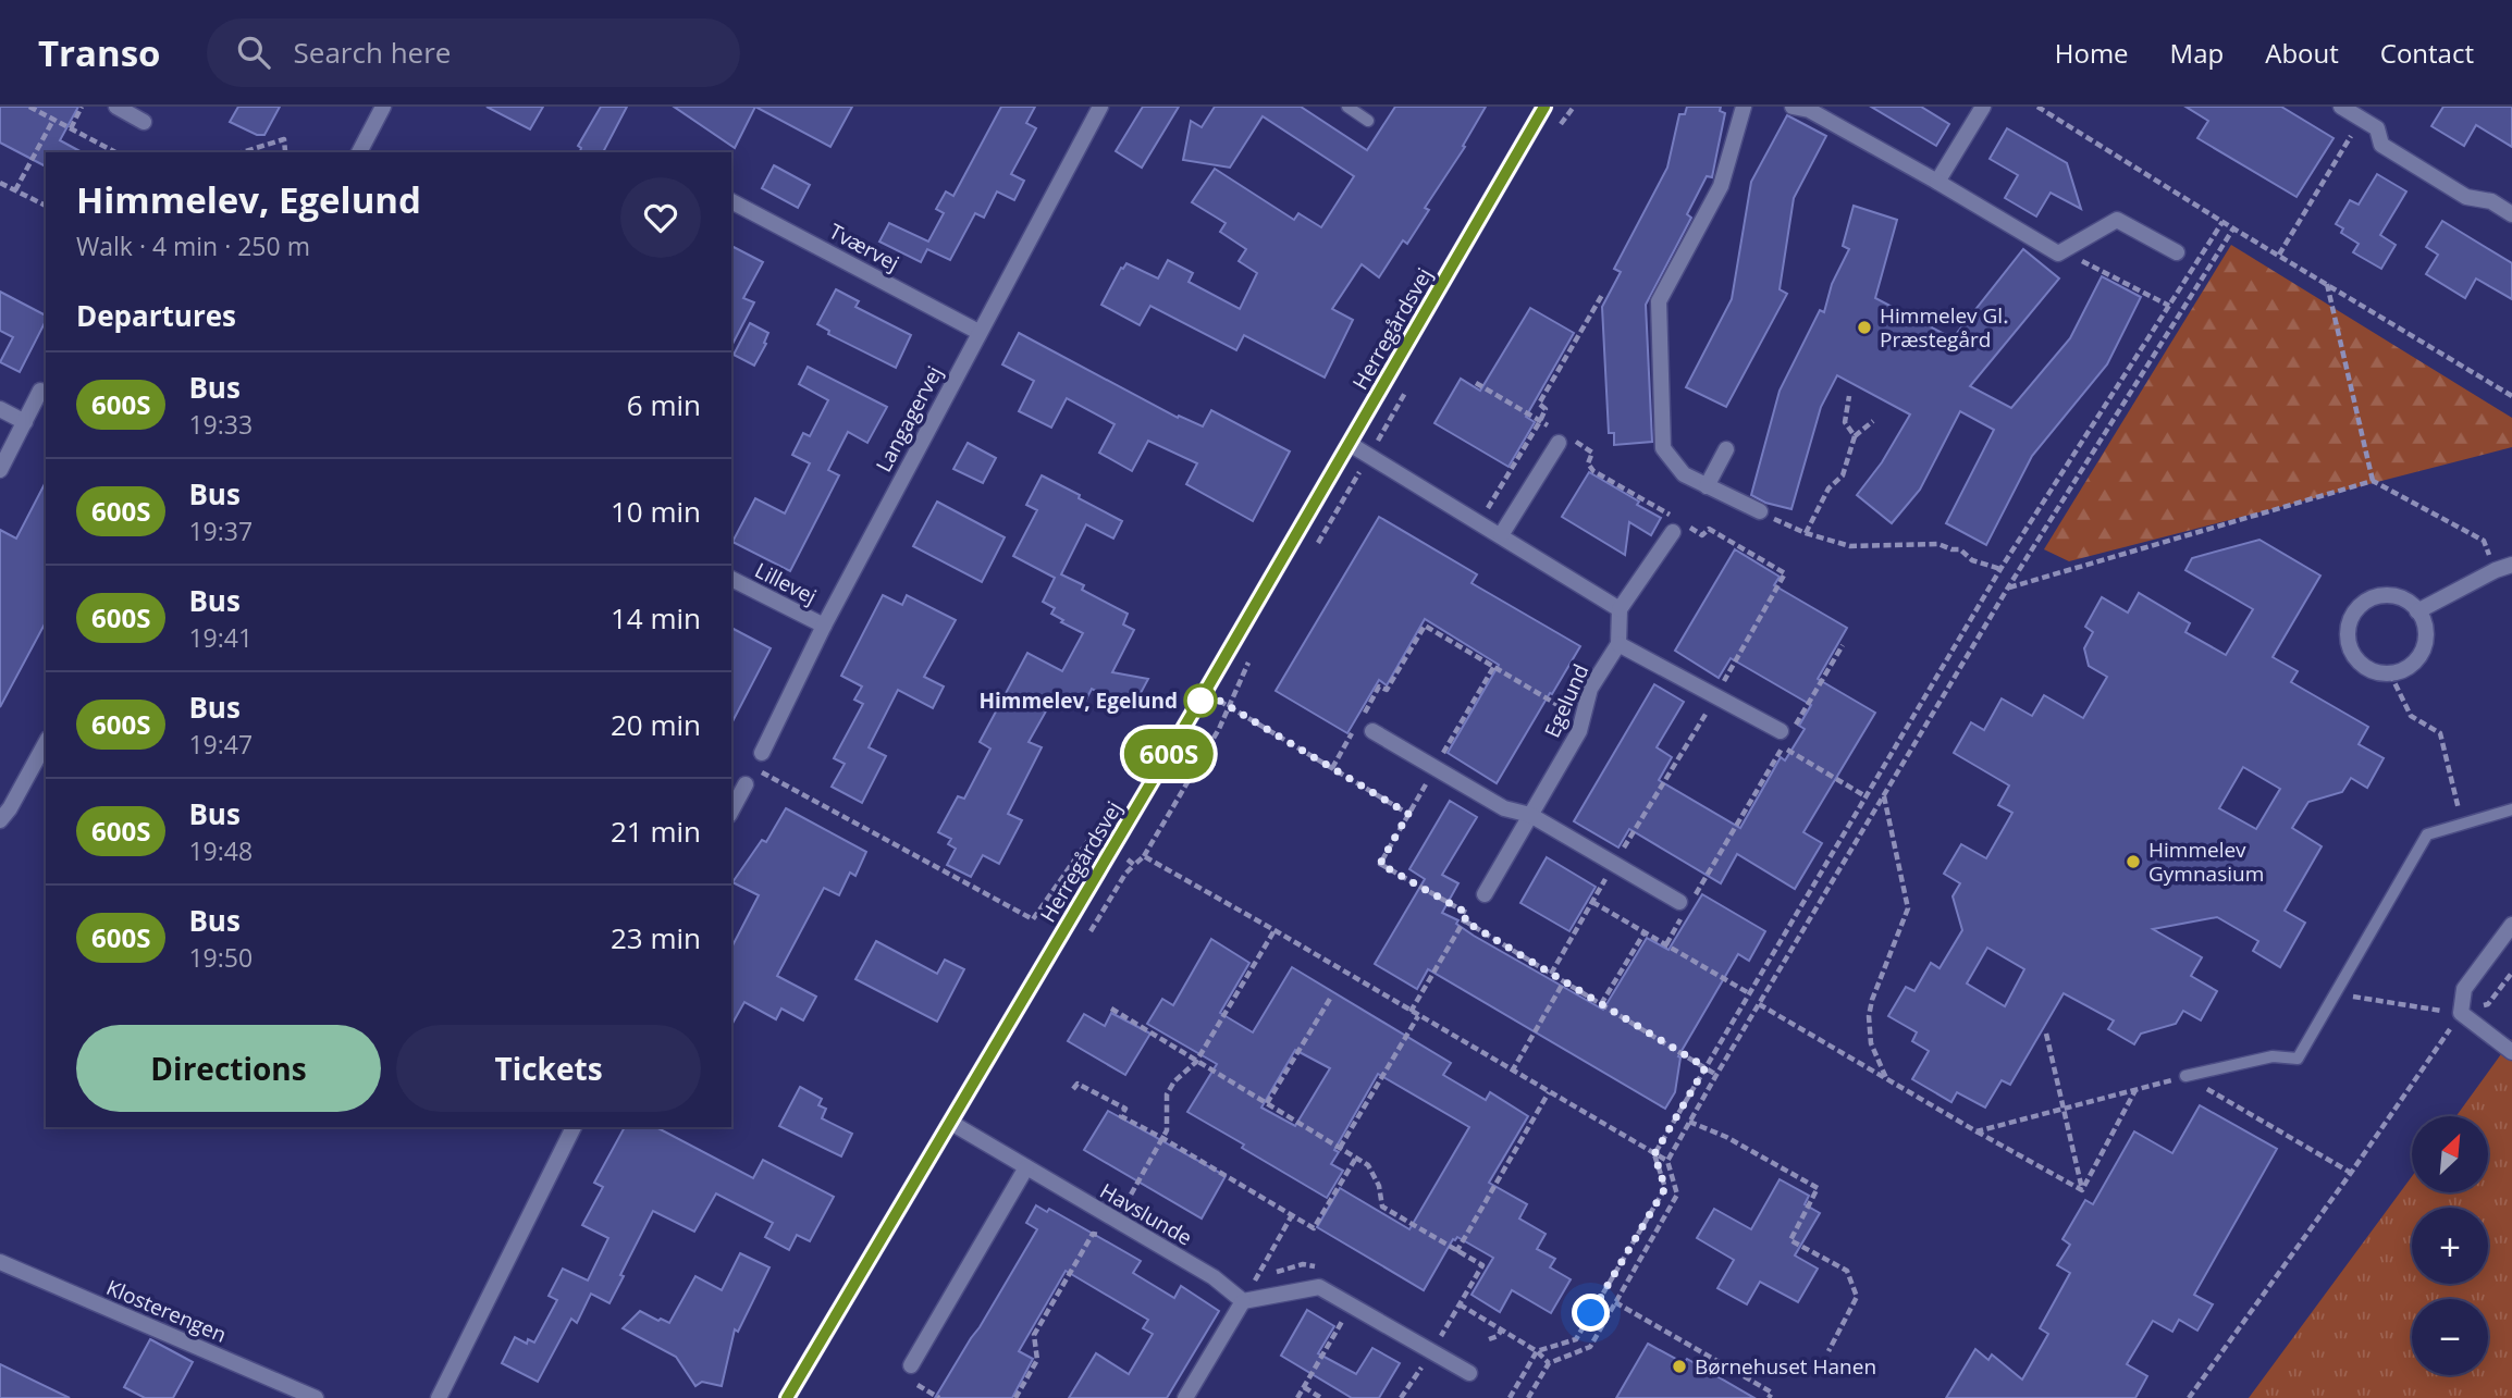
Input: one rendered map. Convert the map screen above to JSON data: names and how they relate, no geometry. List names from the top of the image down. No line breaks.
{"streets":{"street":["Tværvej","Herregårdsvej","Langagervej","Lillevej","Egelund","Havslunde","Klosterengen"]},"crossings":[["Tværvej","Langagervej"],["Herregårdsvej","Havslunde"],["Langagervej","Lillevej"]],"places":["Himmelev Gl. Præstegård","Himmelev, Egelund","Himmelev Gymnasium","Børnehuset Hanen"],"lines":["bus line 600S"],"north":"top right","page":{"header":"Transo","search":"Search here","nav":["Home","Map","About","Contact"],"on_map":"600S","heading":[["Himmelev, Egelund","Walk · 4 min · 250 m"],"Departures"],"list":[{"mark":"600S","name":"Bus","note":"19:33","value":"6 min"},{"mark":"600S","name":"Bus","note":"19:37","value":"10 min"},{"mark":"600S","name":"Bus","note":"19:41","value":"14 min"},{"mark":"600S","name":"Bus","note":"19:47","value":"20 min"},{"mark":"600S","name":"Bus","note":"19:48","value":"21 min"},{"mark":"600S","name":"Bus","note":"19:50","value":"23 min"}],"buttons":["Directions","Tickets"],"map_buttons":["+","−"]}}
